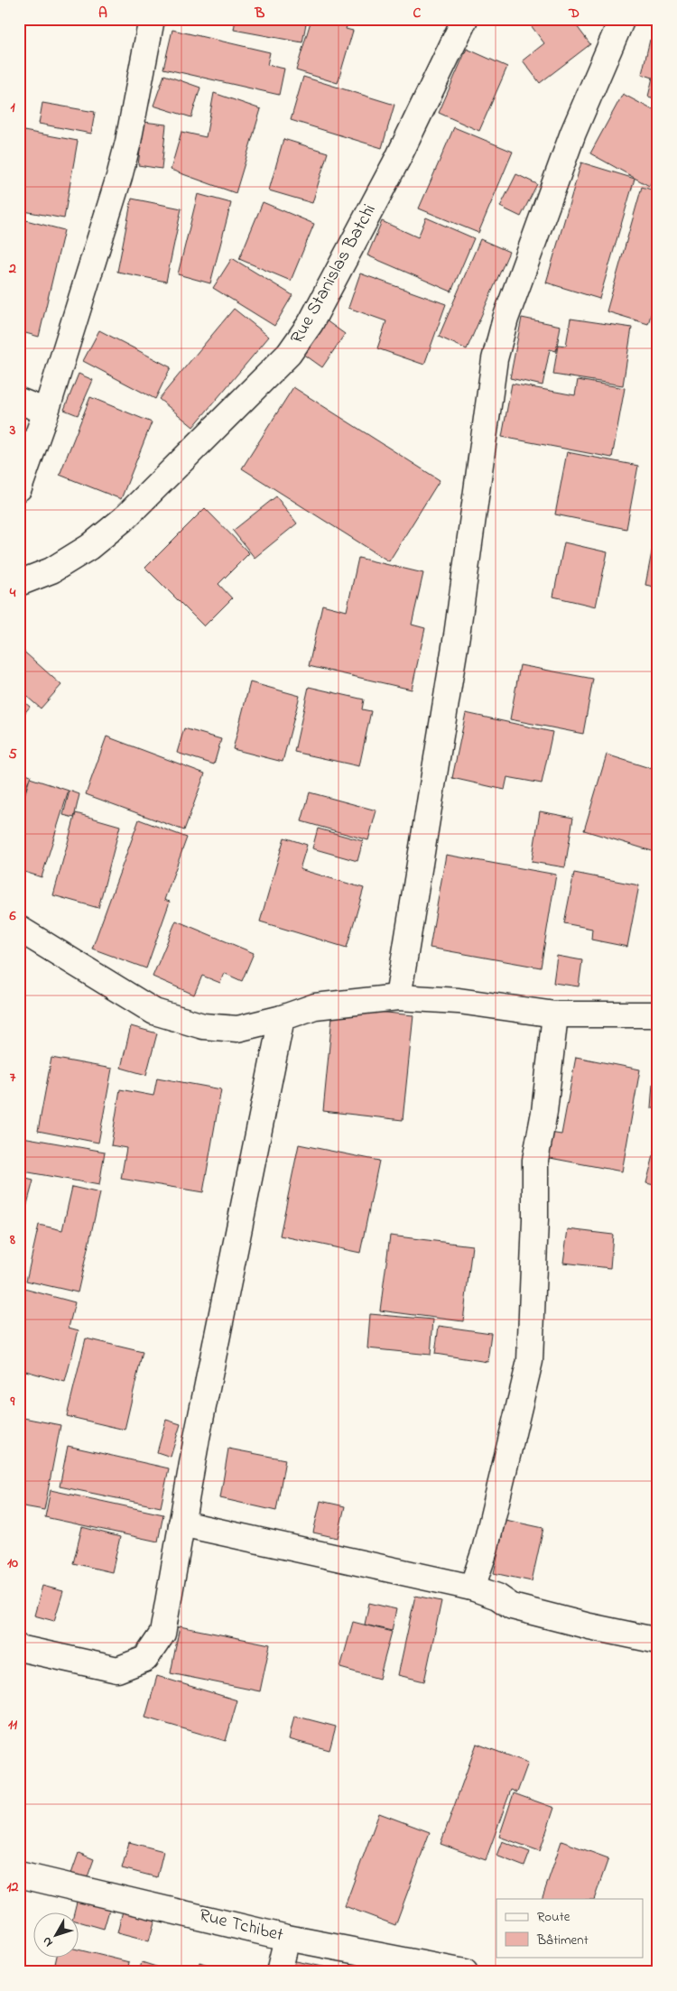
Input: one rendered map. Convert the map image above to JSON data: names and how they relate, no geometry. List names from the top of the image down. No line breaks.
{"streets":{"street":["Rue Stanislas Batchi","Rue Tchibet"]},"legend":["Route","Bâtiment"],"north":"bottom left","grid":{"columns":["A","B","C","D"],"rows":["1","2","3","4","5","6","7","8","9","10","11","12"]}}
